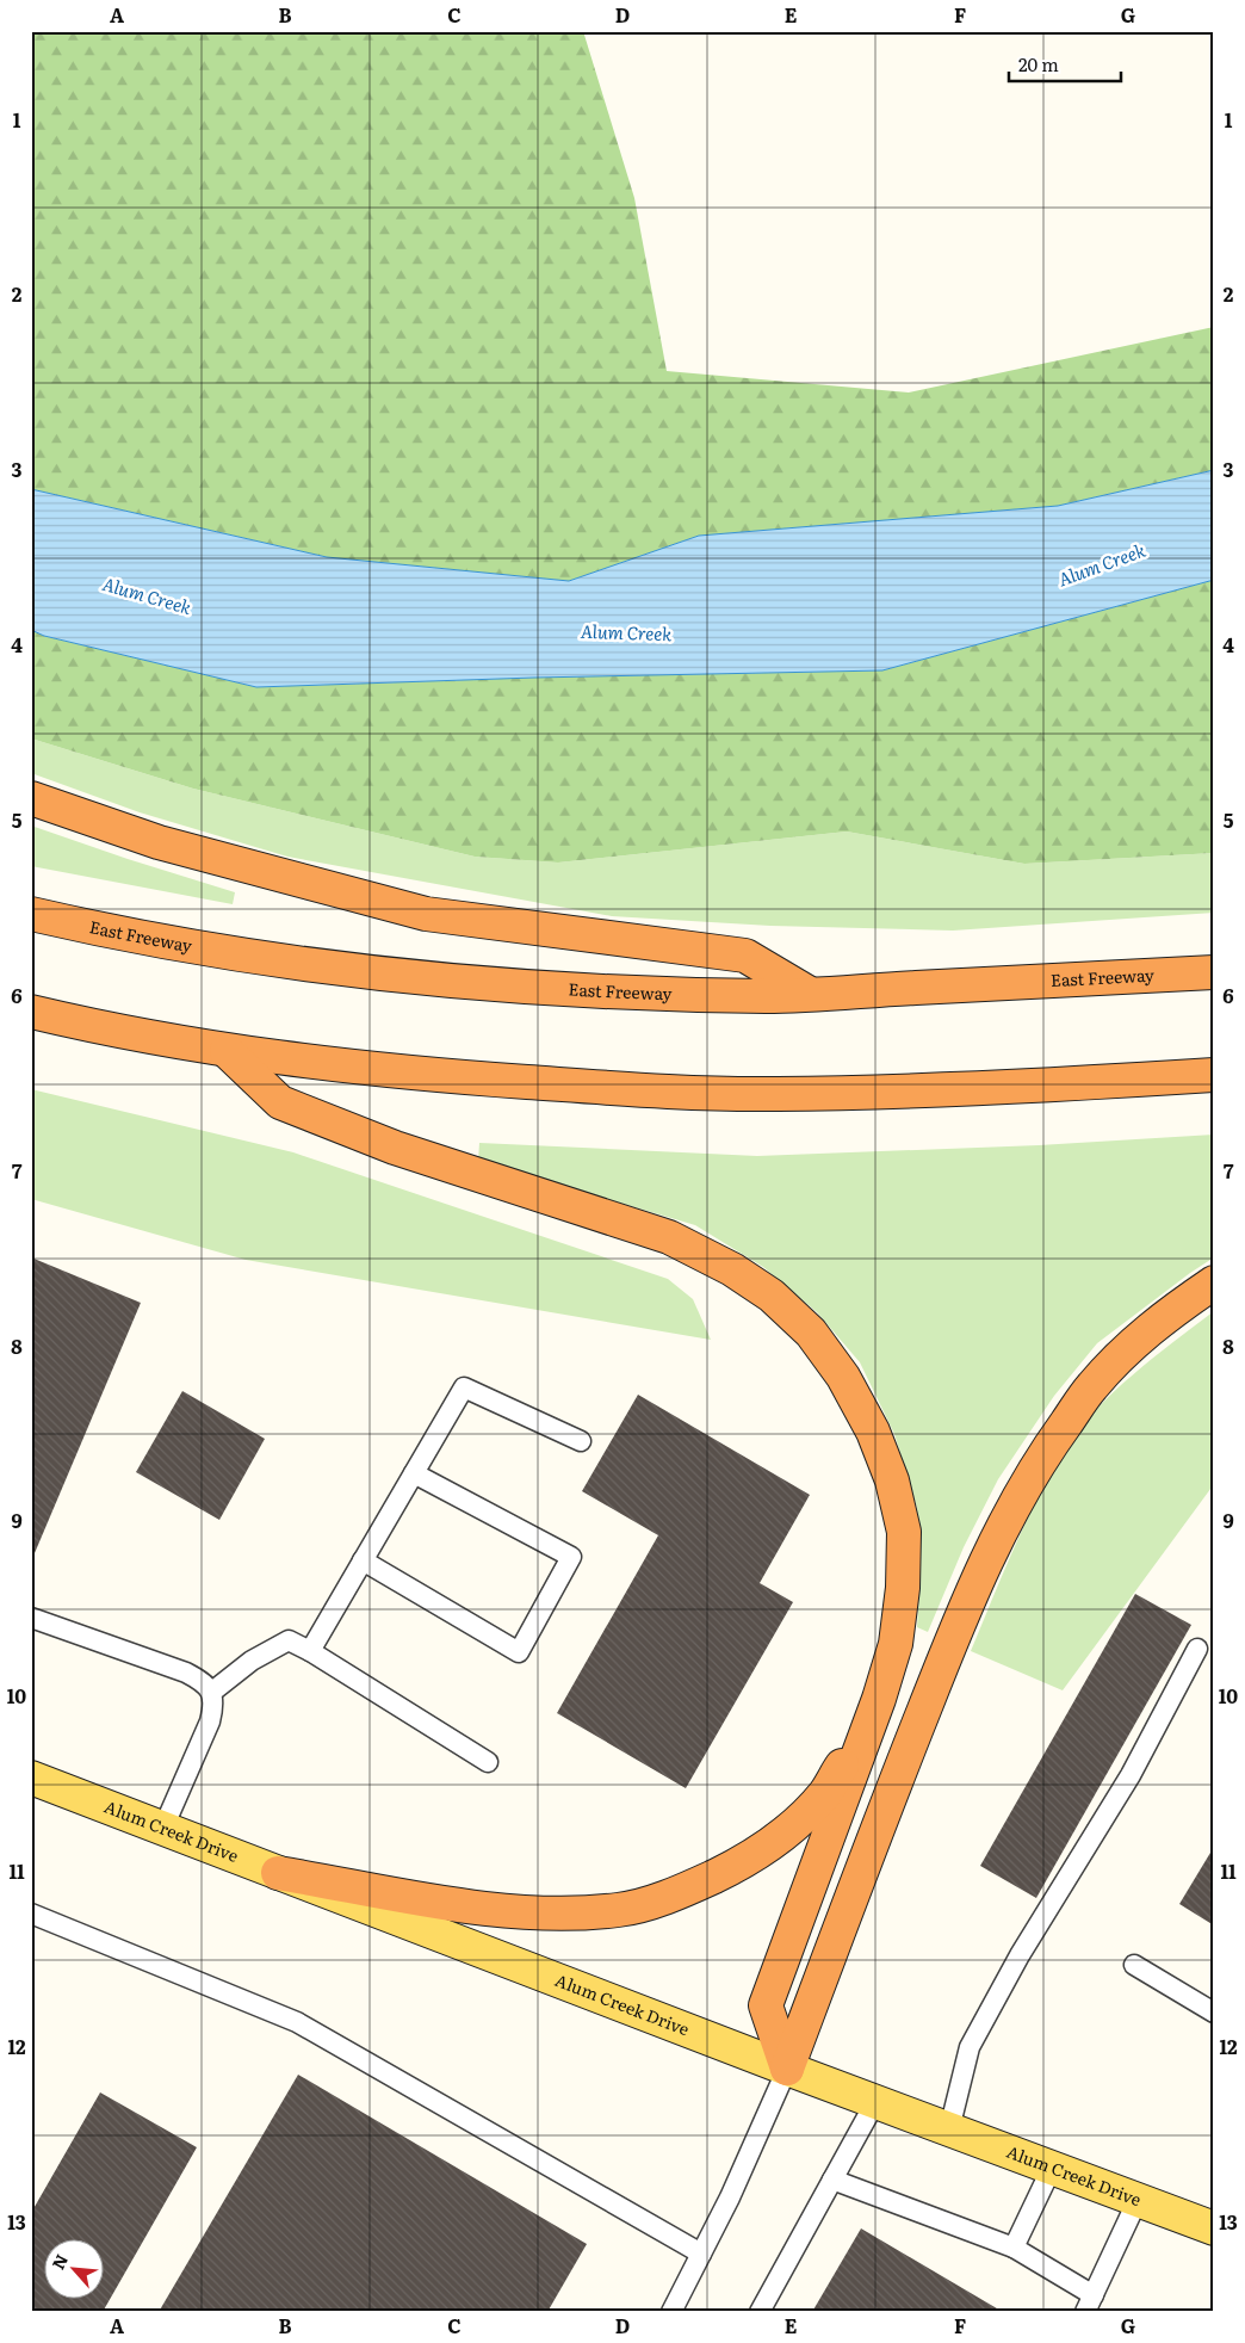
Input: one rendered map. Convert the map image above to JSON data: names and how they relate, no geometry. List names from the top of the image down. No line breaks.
{"streets":{"highway":["East Freeway"],"main road":["Alum Creek Drive"]},"water":["Alum Creek"],"scale_bar":"20 m","north":"top left","grid":{"columns":["A","B","C","D","E","F","G"],"rows":["1","2","3","4","5","6","7","8","9","10","11","12","13"]}}
